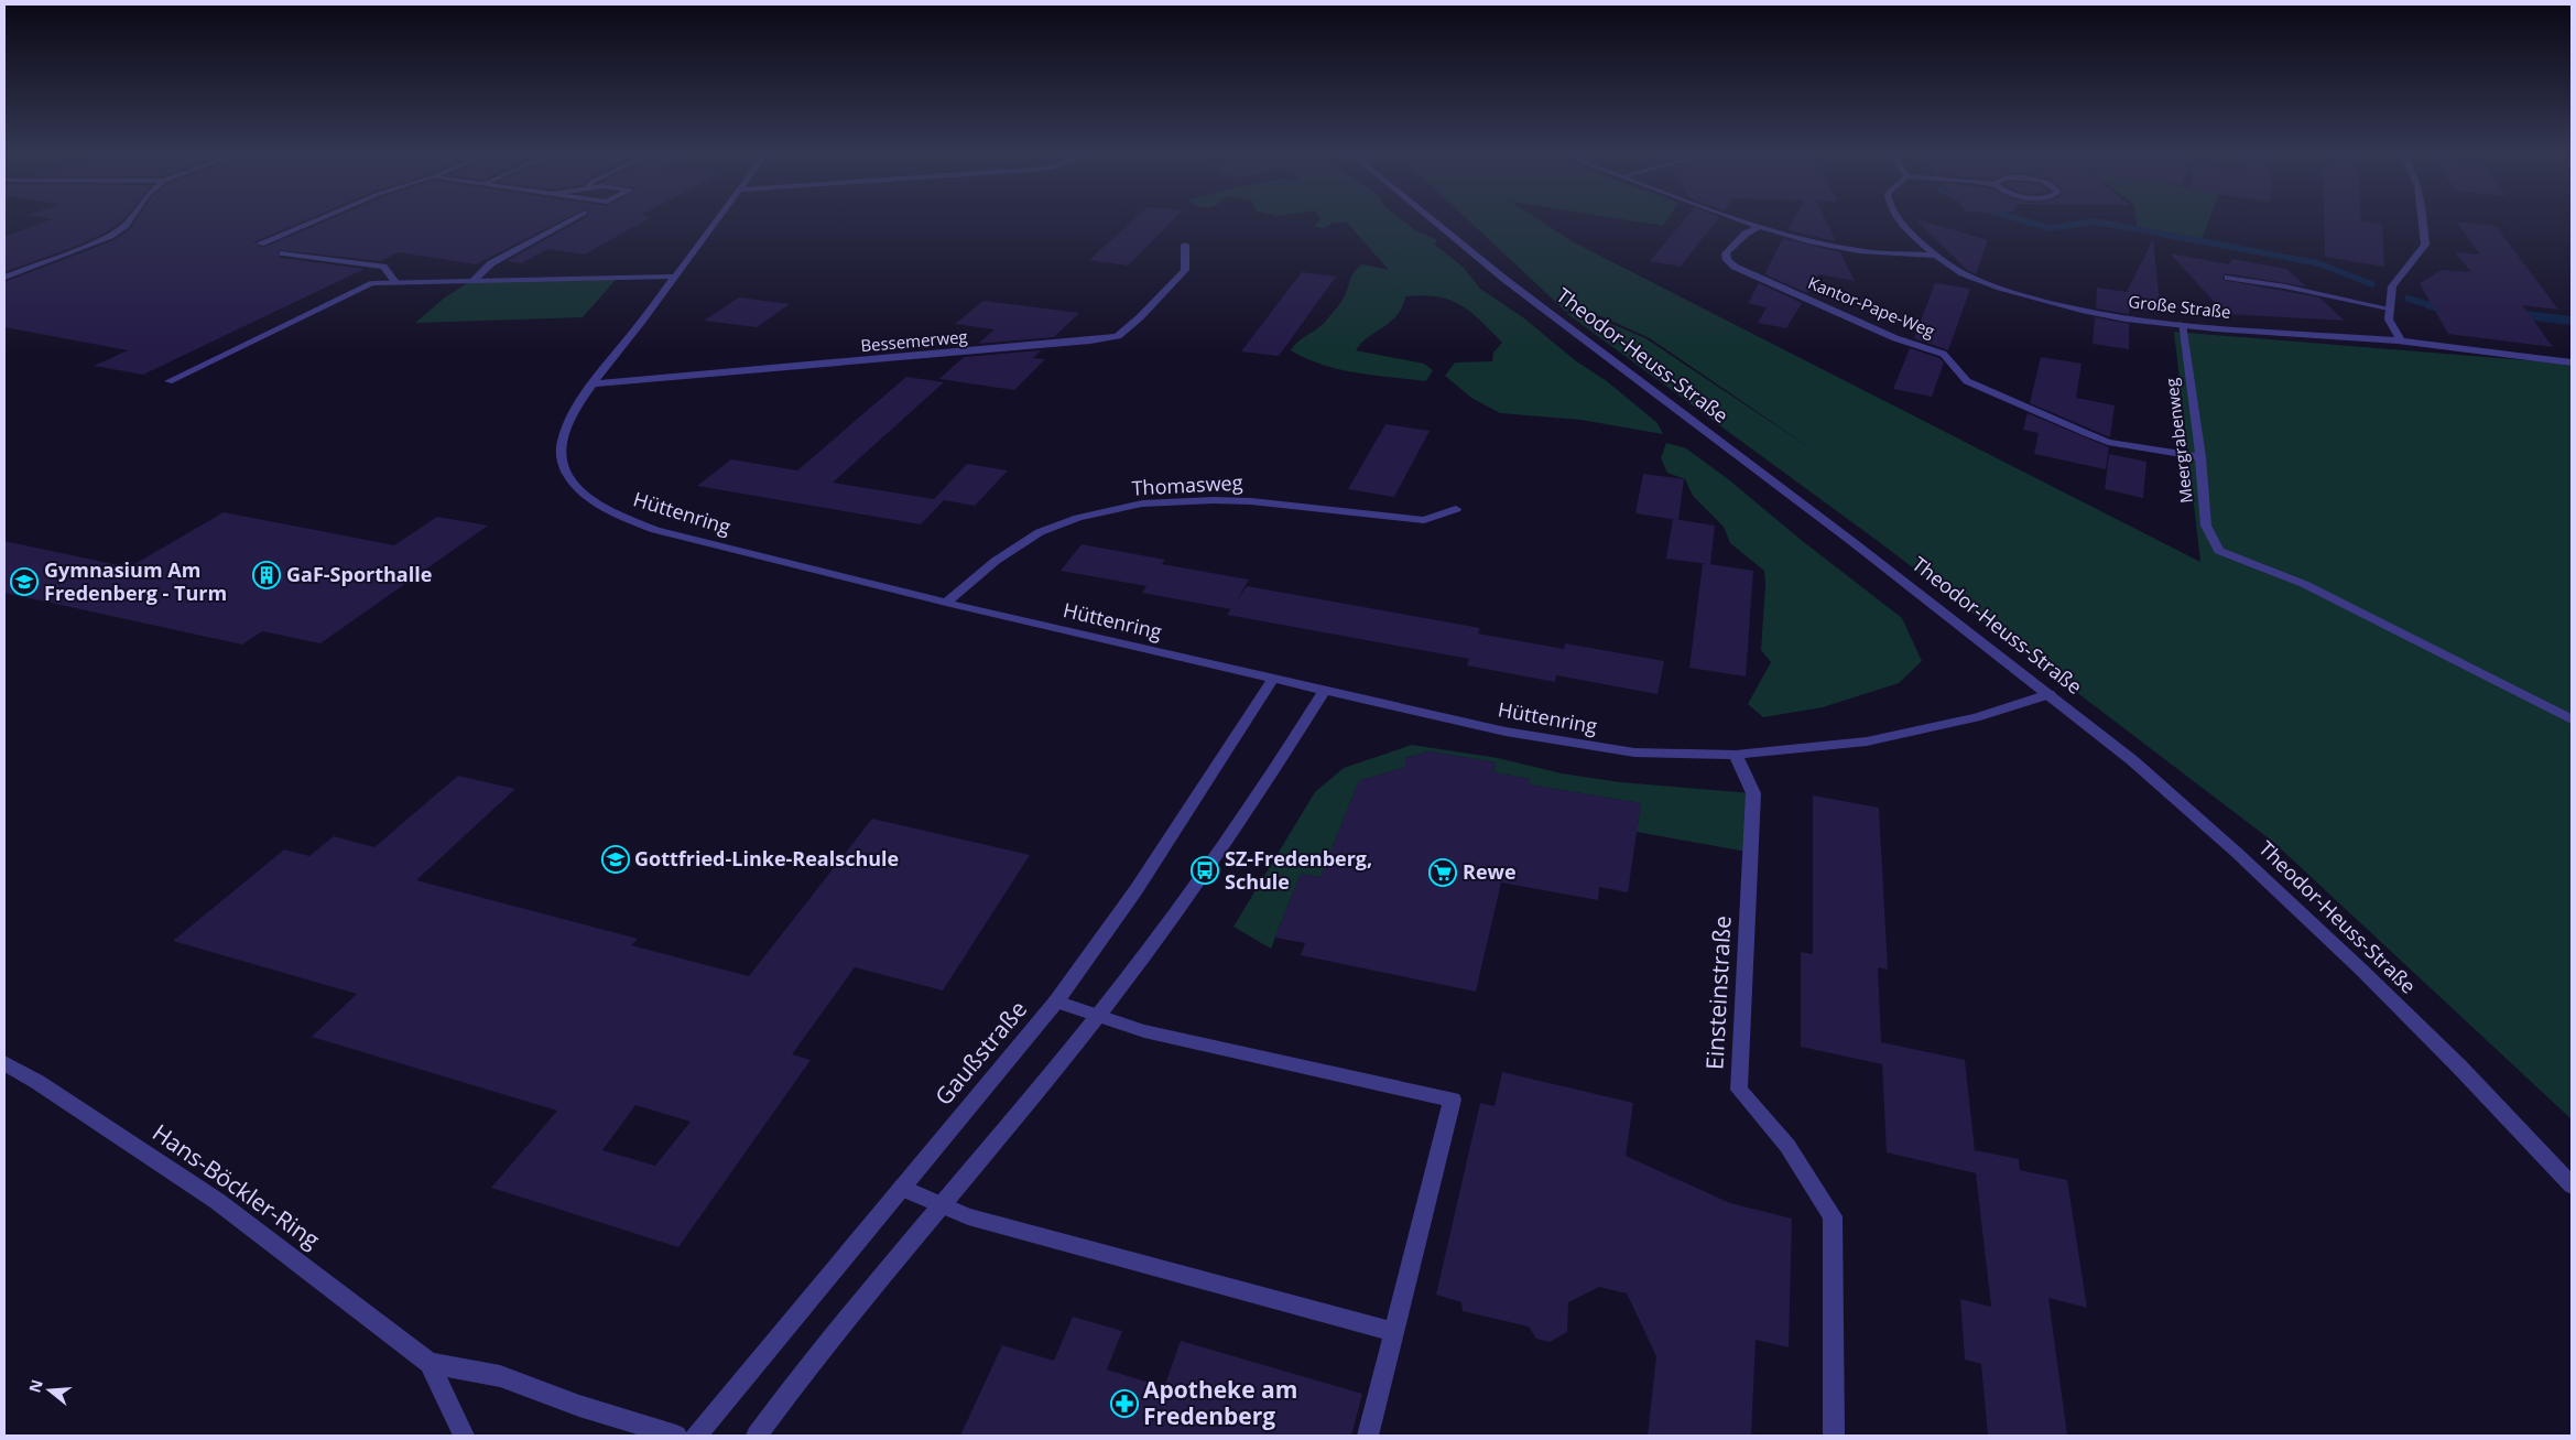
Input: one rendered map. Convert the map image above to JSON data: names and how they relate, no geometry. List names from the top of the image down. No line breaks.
{"streets":{"street":["Kantor-Pape-Weg","Große Straße","Bessemerweg","Theodor-Heuss-Straße","Meergrabenweg","Thomasweg","Hüttenring","Einsteinstraße","Gaußstraße","Hans-Böckler-Ring"]},"crossings":[["Kantor-Pape-Weg","Meergrabenweg"],["Große Straße","Meergrabenweg"],["Bessemerweg","Hüttenring"],["Theodor-Heuss-Straße","Hüttenring"],["Thomasweg","Hüttenring"],["Hüttenring","Einsteinstraße"],["Hüttenring","Gaußstraße"]],"places":{"building":["GaF-Sporthalle"],"school or university":["Gymnasium Am Fredenberg - Turm","Gottfried-Linke-Realschule"],"bus stop":["SZ-Fredenberg, Schule"],"supermarket":["Rewe"],"pharmacy":["Apotheke am Fredenberg"]},"north":"left"}
